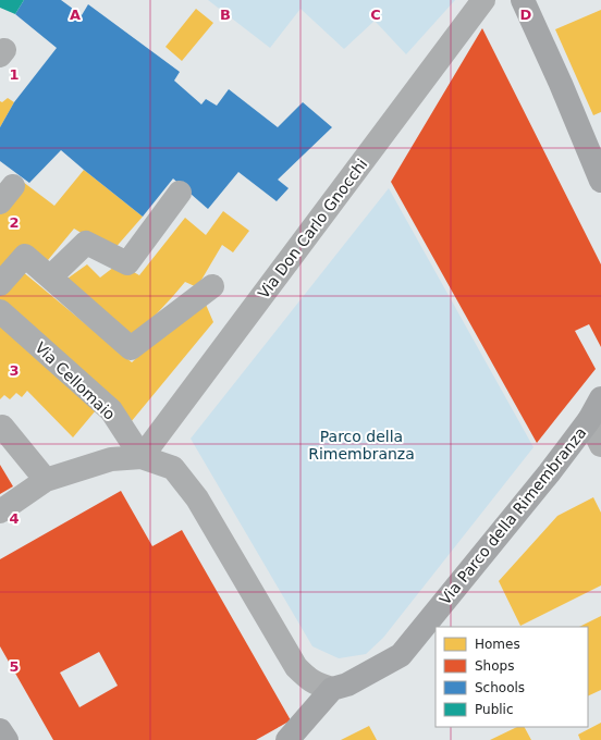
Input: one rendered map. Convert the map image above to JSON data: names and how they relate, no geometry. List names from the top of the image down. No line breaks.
{"streets":{"main road":["Via Parco della Rimembranza"],"street":["Via Don Carlo Gnocchi","Via Cellomaio"]},"crossings":[["Via Don Carlo Gnocchi","Via Cellomaio"]],"parks":["Parco della Rimembranza"],"legend":["Homes","Shops","Schools","Public"],"grid":{"columns":["A","B","C","D"],"rows":["1","2","3","4","5"]}}
